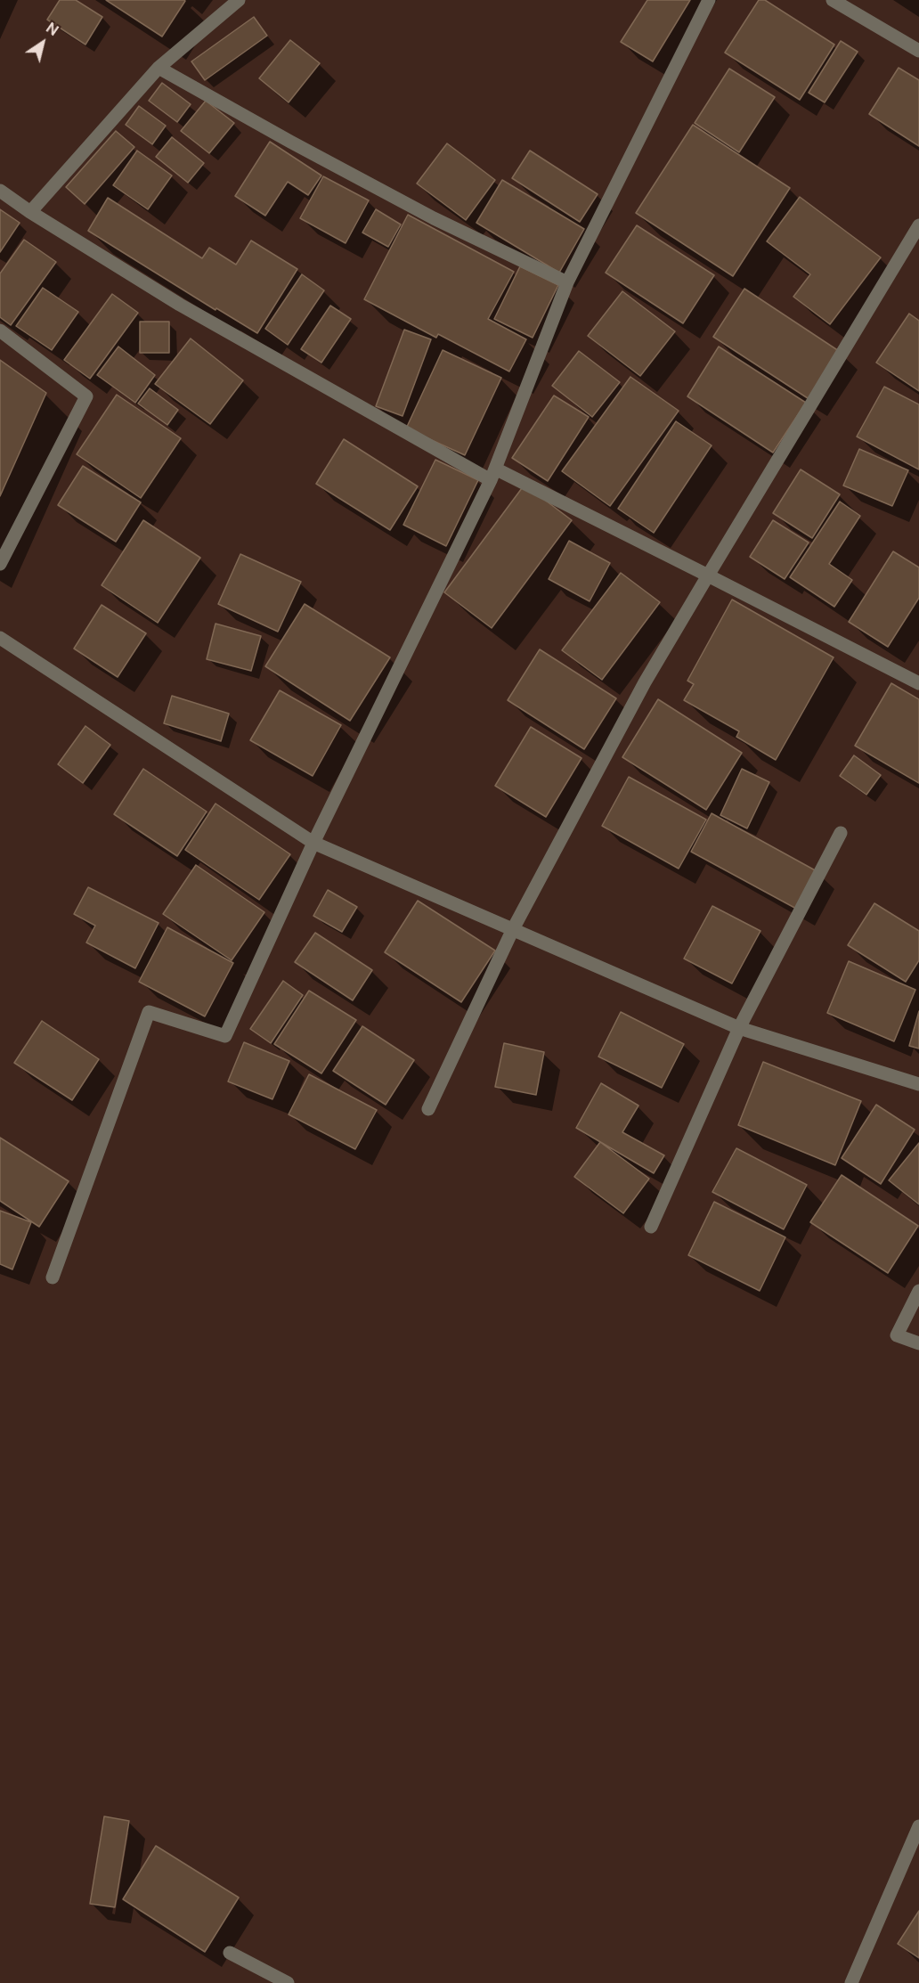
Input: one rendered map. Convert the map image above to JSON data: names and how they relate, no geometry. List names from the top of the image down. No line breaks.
{"north":"top right"}
